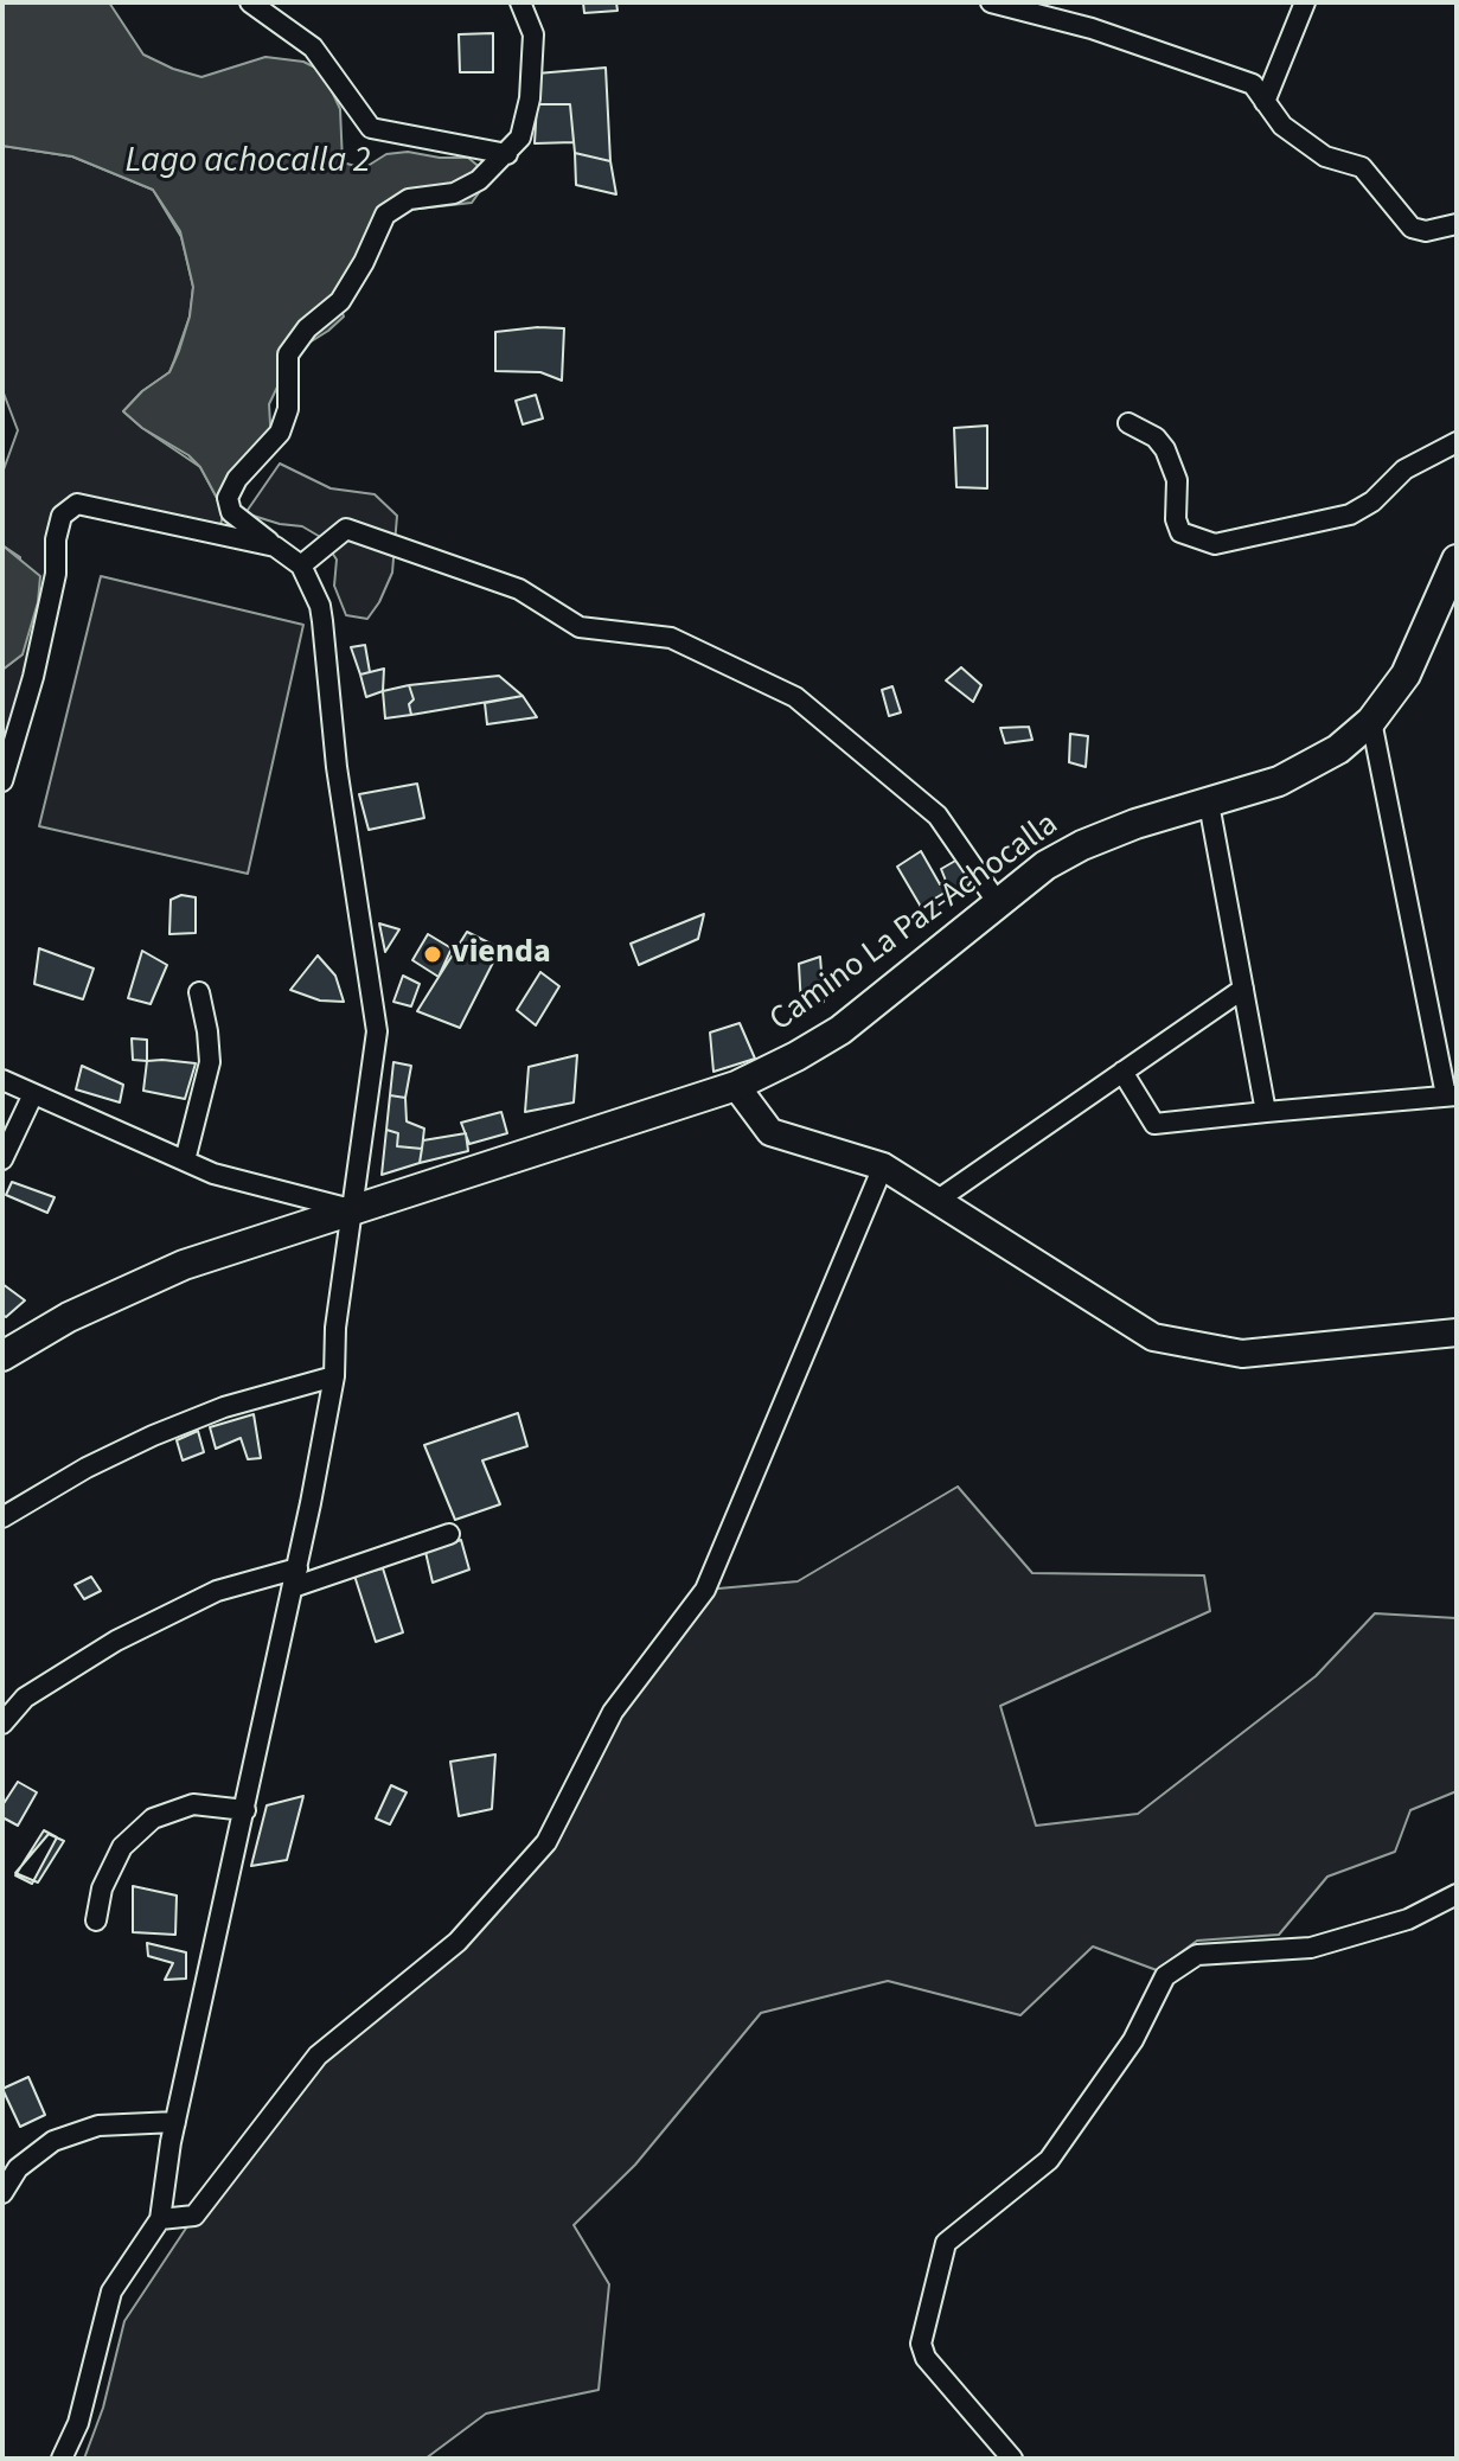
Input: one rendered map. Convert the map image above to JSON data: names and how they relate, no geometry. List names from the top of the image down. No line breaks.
{"streets":{"main road":["Camino La Paz-Achocalla"]},"water":["Lago achocalla 2"],"places":["vienda"]}
